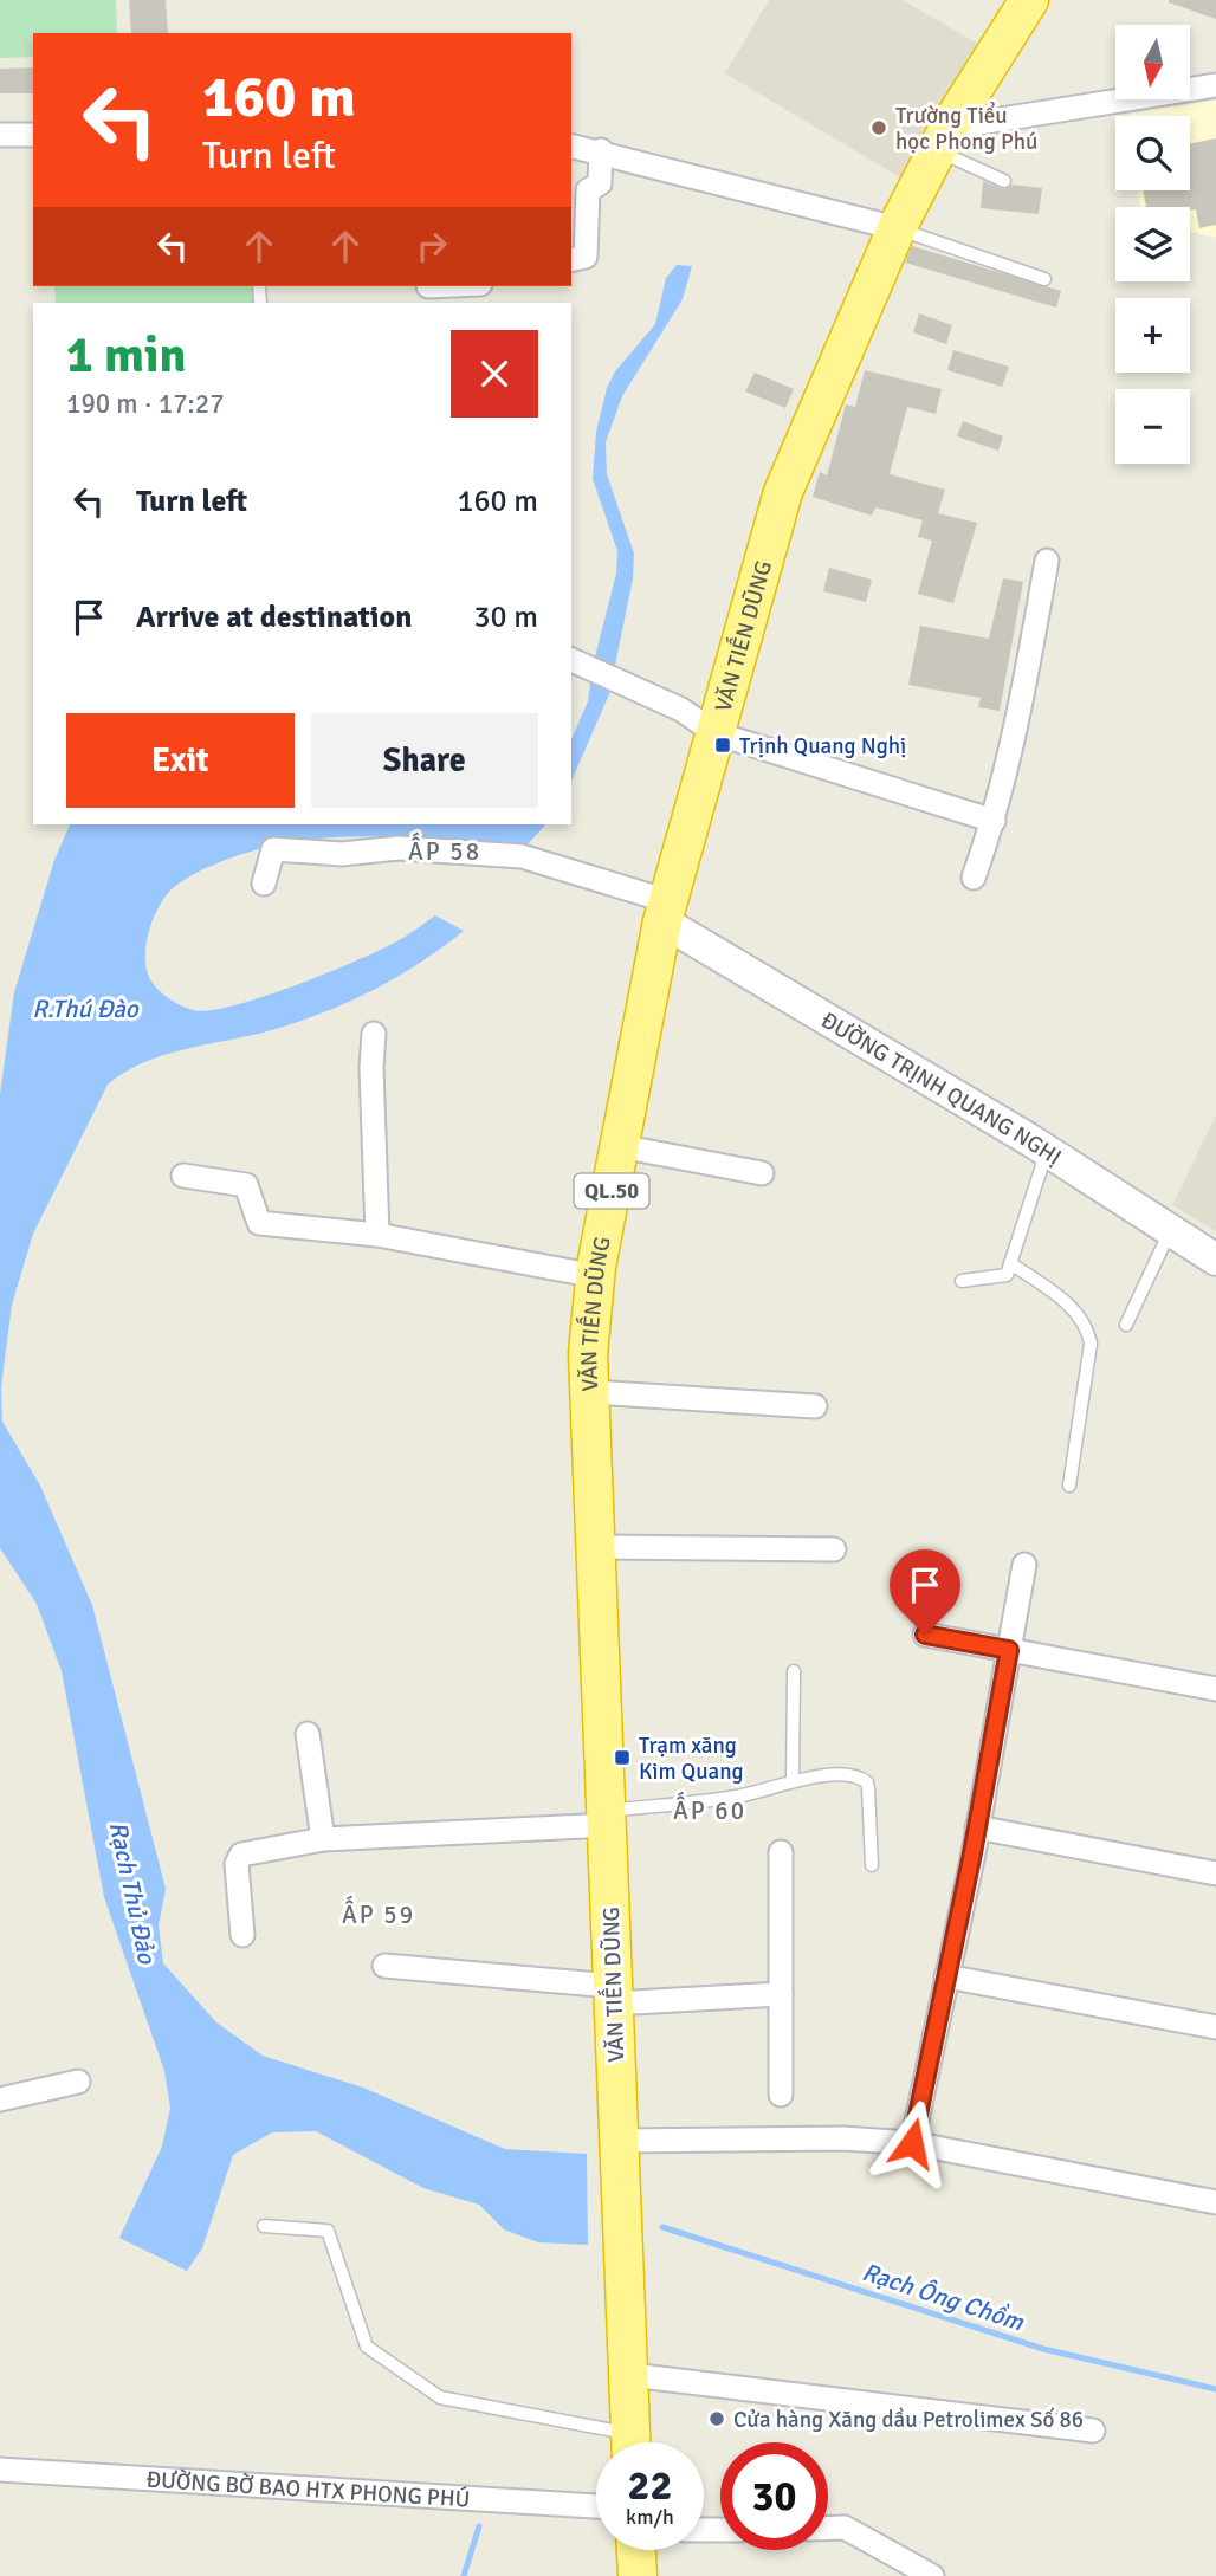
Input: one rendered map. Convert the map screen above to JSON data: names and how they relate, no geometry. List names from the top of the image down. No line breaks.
{"streets":{"highway":["VĂN TIẾN DŨNG","QL.50"],"main road":["ĐƯỜNG TRỊNH QUANG NGHỊ"],"street":["ĐƯỜNG BỜ BAO HTX PHONG PHÚ"]},"crossings":[["VĂN TIẾN DŨNG","ĐƯỜNG TRỊNH QUANG NGHỊ"]],"districts":["ẤP 58","ẤP 60","ẤP 59"],"water":["R.Thú Đào","Rạch Thủ Đảo","Rạch Ông Chồm"],"places":{"other":["Trường Tiểu học Phong Phú","Cửa hàng Xăng dầu Petrolimex Số 86"],"transit":["Trịnh Quang Nghị","Trạm xăng Kim Quang"]},"north":"bottom","page":{"map_buttons":["+","−"],"turn":["160 m","Turn left"],"heading":["1 min","190 m · 17:27"],"list":[{"name":"Turn left","value":"160 m"},{"name":"Arrive at destination","value":"30 m"}],"buttons":["Exit","Share"],"speed":"22 km/h","limit":"30"}}
